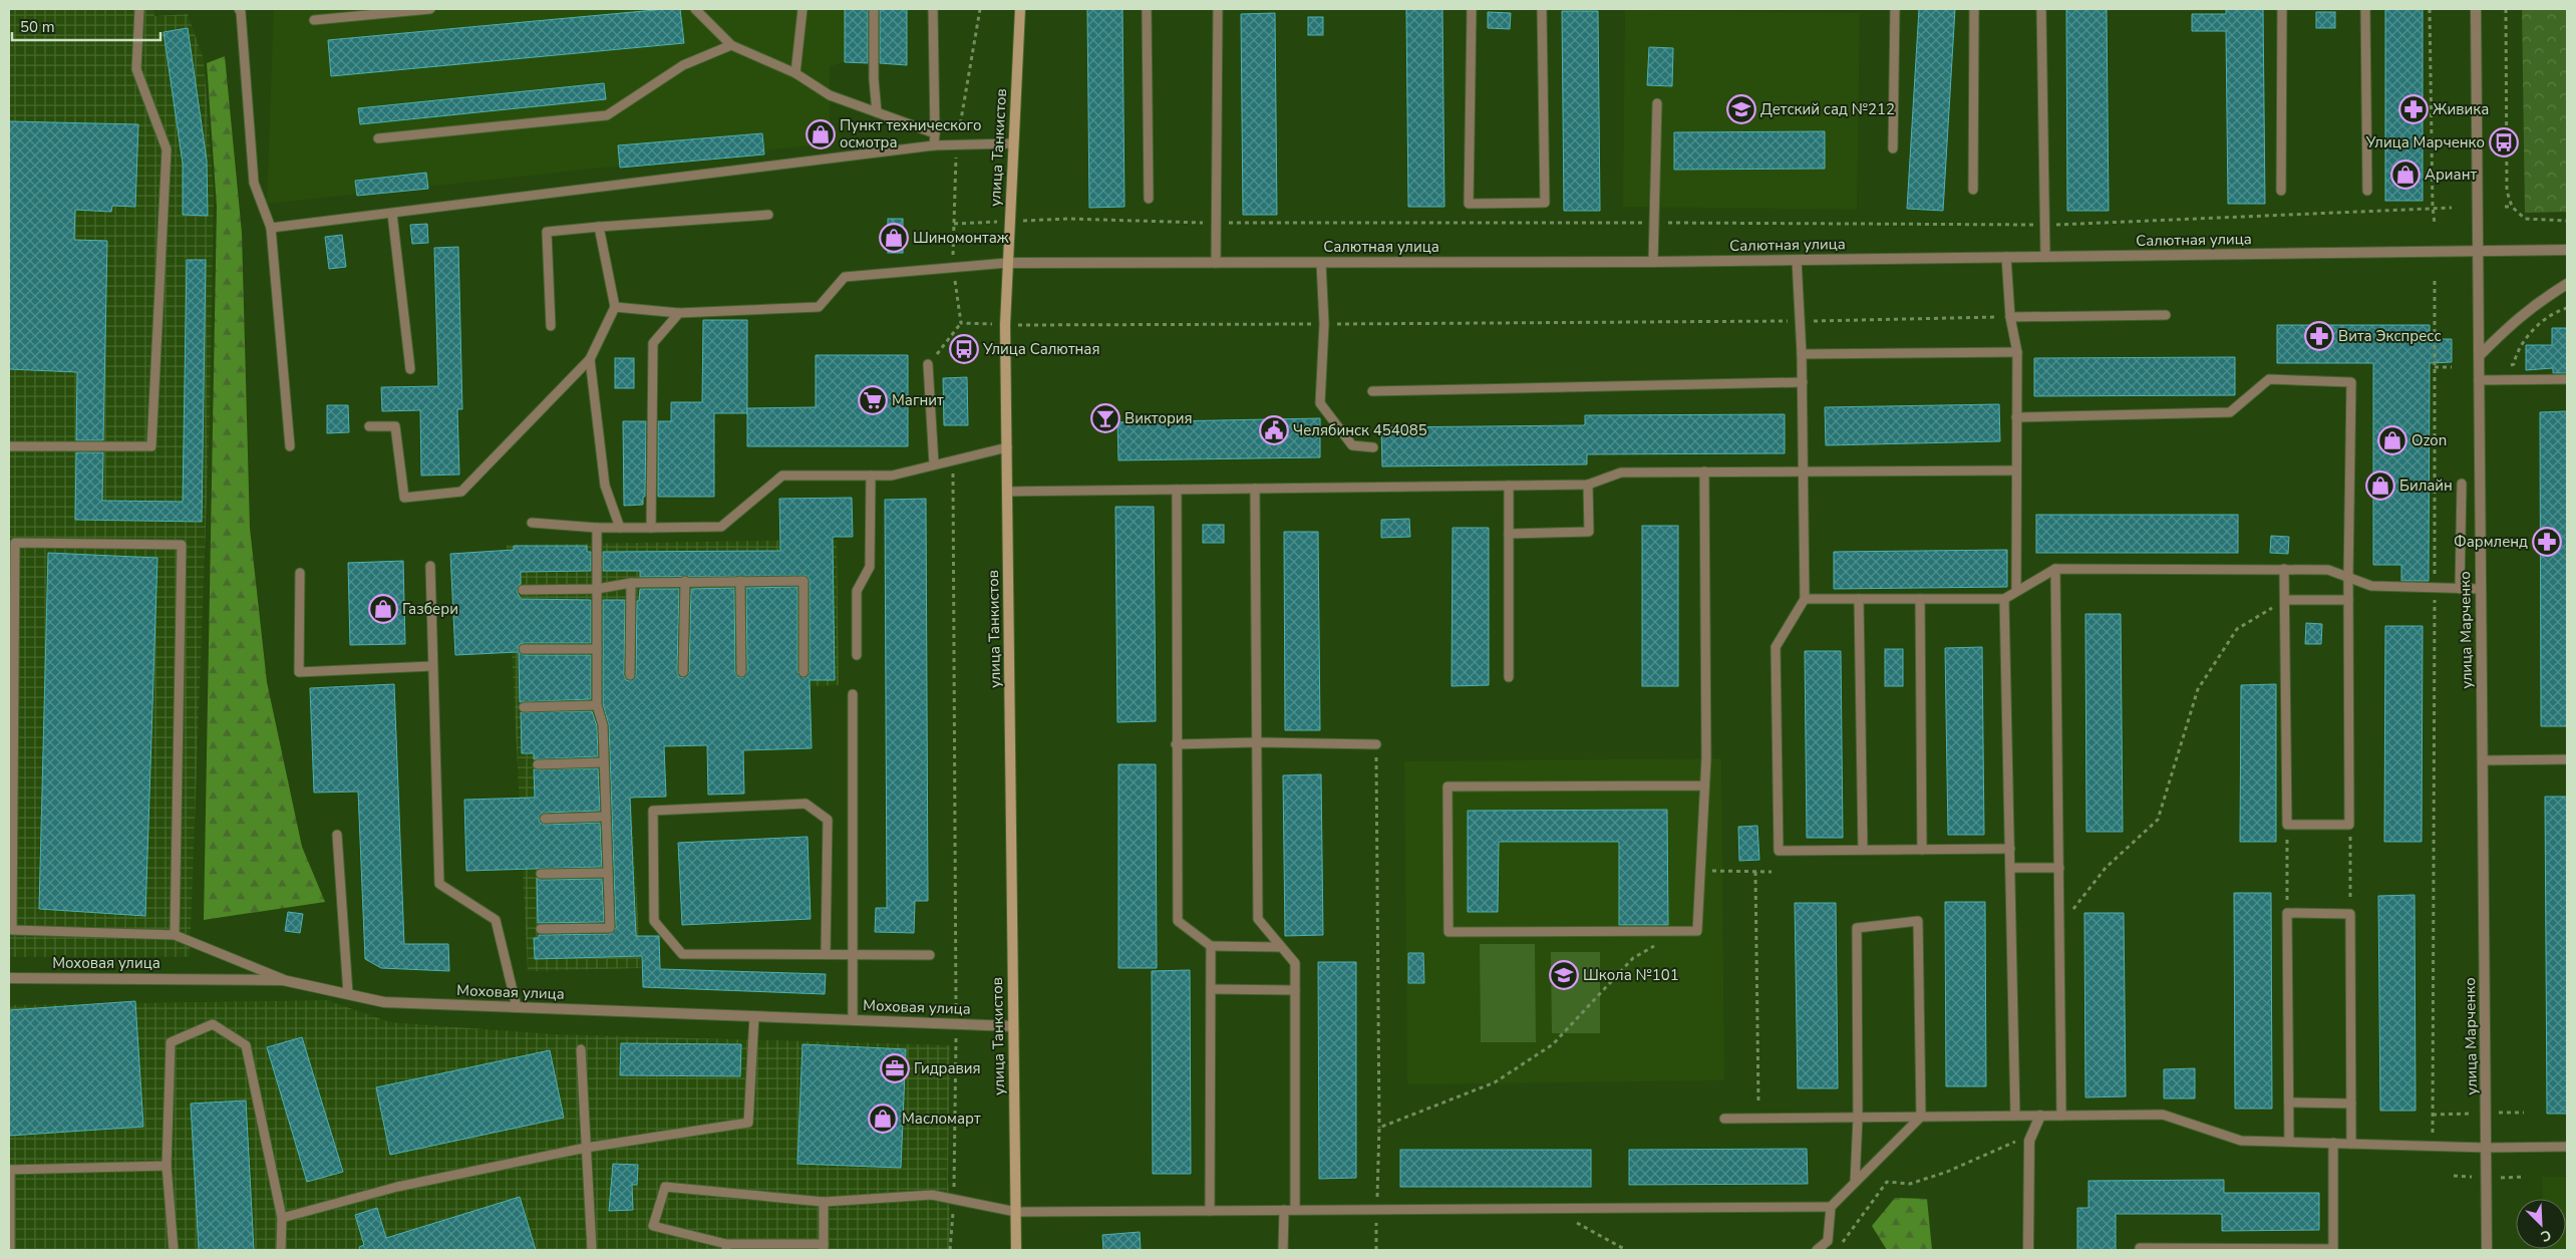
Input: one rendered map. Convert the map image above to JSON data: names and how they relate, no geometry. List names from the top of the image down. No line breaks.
{"streets":{"main road":["улица Танкистов"],"street":["Салютная улица","улица Марченко","Моховая улица"]},"crossings":[["улица Танкистов","Салютная улица"],["улица Танкистов","Моховая улица"],["Салютная улица","улица Марченко"]],"places":{"school or university":["Детский сад №212","Школа №101"],"pharmacy":["Живика","Вита Экспресс","Фармленд"],"shop":["Пункт технического осмотра","Ариант","Шиномонтаж","Ozon","Билайн","Газбери","Масломарт"],"bus stop":["Улица Марченко","Улица Салютная"],"supermarket":["Магнит"],"bar":["Виктория"],"public building":["Челябинск 454085"],"office":["Гидравия"]},"scale_bar":"50 m","north":"bottom right"}
